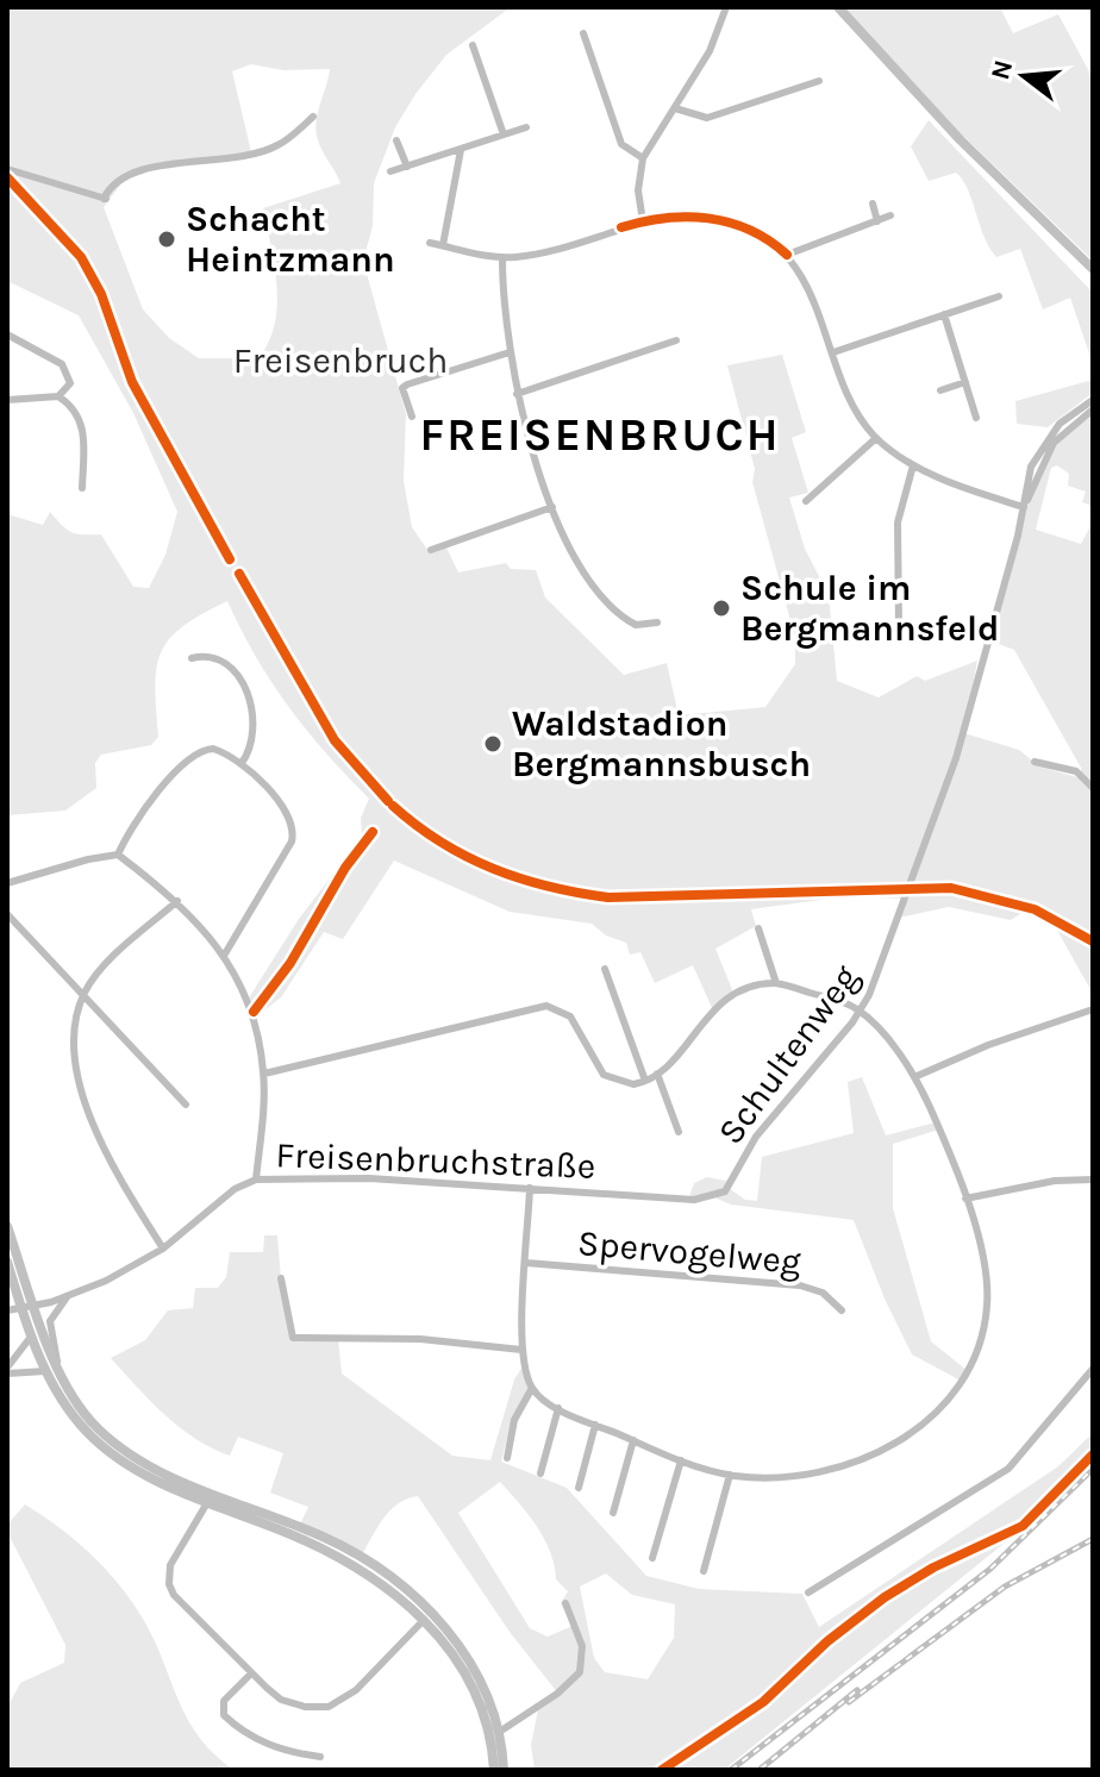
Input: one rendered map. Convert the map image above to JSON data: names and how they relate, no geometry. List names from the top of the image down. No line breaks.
{"streets":{"street":["Schultenweg","Freisenbruchstraße","Spervogelweg"]},"crossings":[["Schultenweg","Freisenbruchstraße"]],"districts":["FREISENBRUCH"],"parks":["Freisenbruch"],"places":["Schacht Heintzmann","Schule im Bergmannsfeld","Waldstadion Bergmannsbusch"],"north":"left"}
